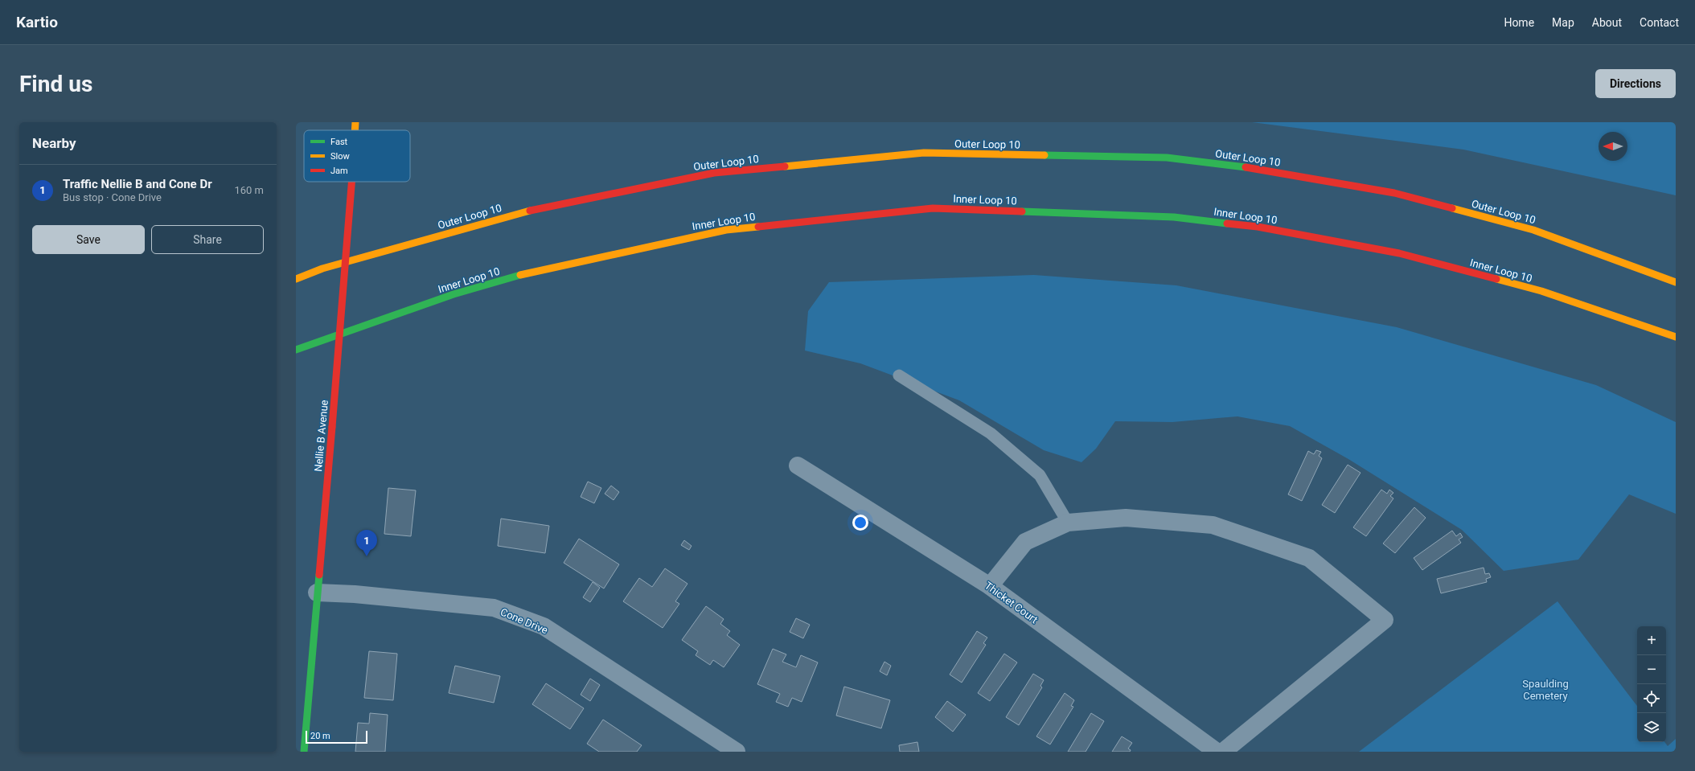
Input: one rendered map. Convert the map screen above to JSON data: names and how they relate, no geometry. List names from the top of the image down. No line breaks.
{"streets":{"main road":["Outer Loop 10","Inner Loop 10","Nellie B Avenue"],"street":["Thicket Court","Cone Drive"]},"crossings":[["Nellie B Avenue","Cone Drive"]],"parks":["Spaulding Cemetery"],"legend":["Fast","Slow","Jam"],"scale_bar":"20 m","north":"left","page":{"header":"Kartio","nav":["Home","Map","About","Contact"],"buttons":["Directions",["Save","Share"]],"title":"Find us","heading":"Nearby","list":[{"mark":"1","name":"Traffic Nellie B and Cone Dr","note":"Bus stop · Cone Drive","value":"160 m"}],"pins":"1","map_buttons":["+","−"],"scale":"20 m"}}
